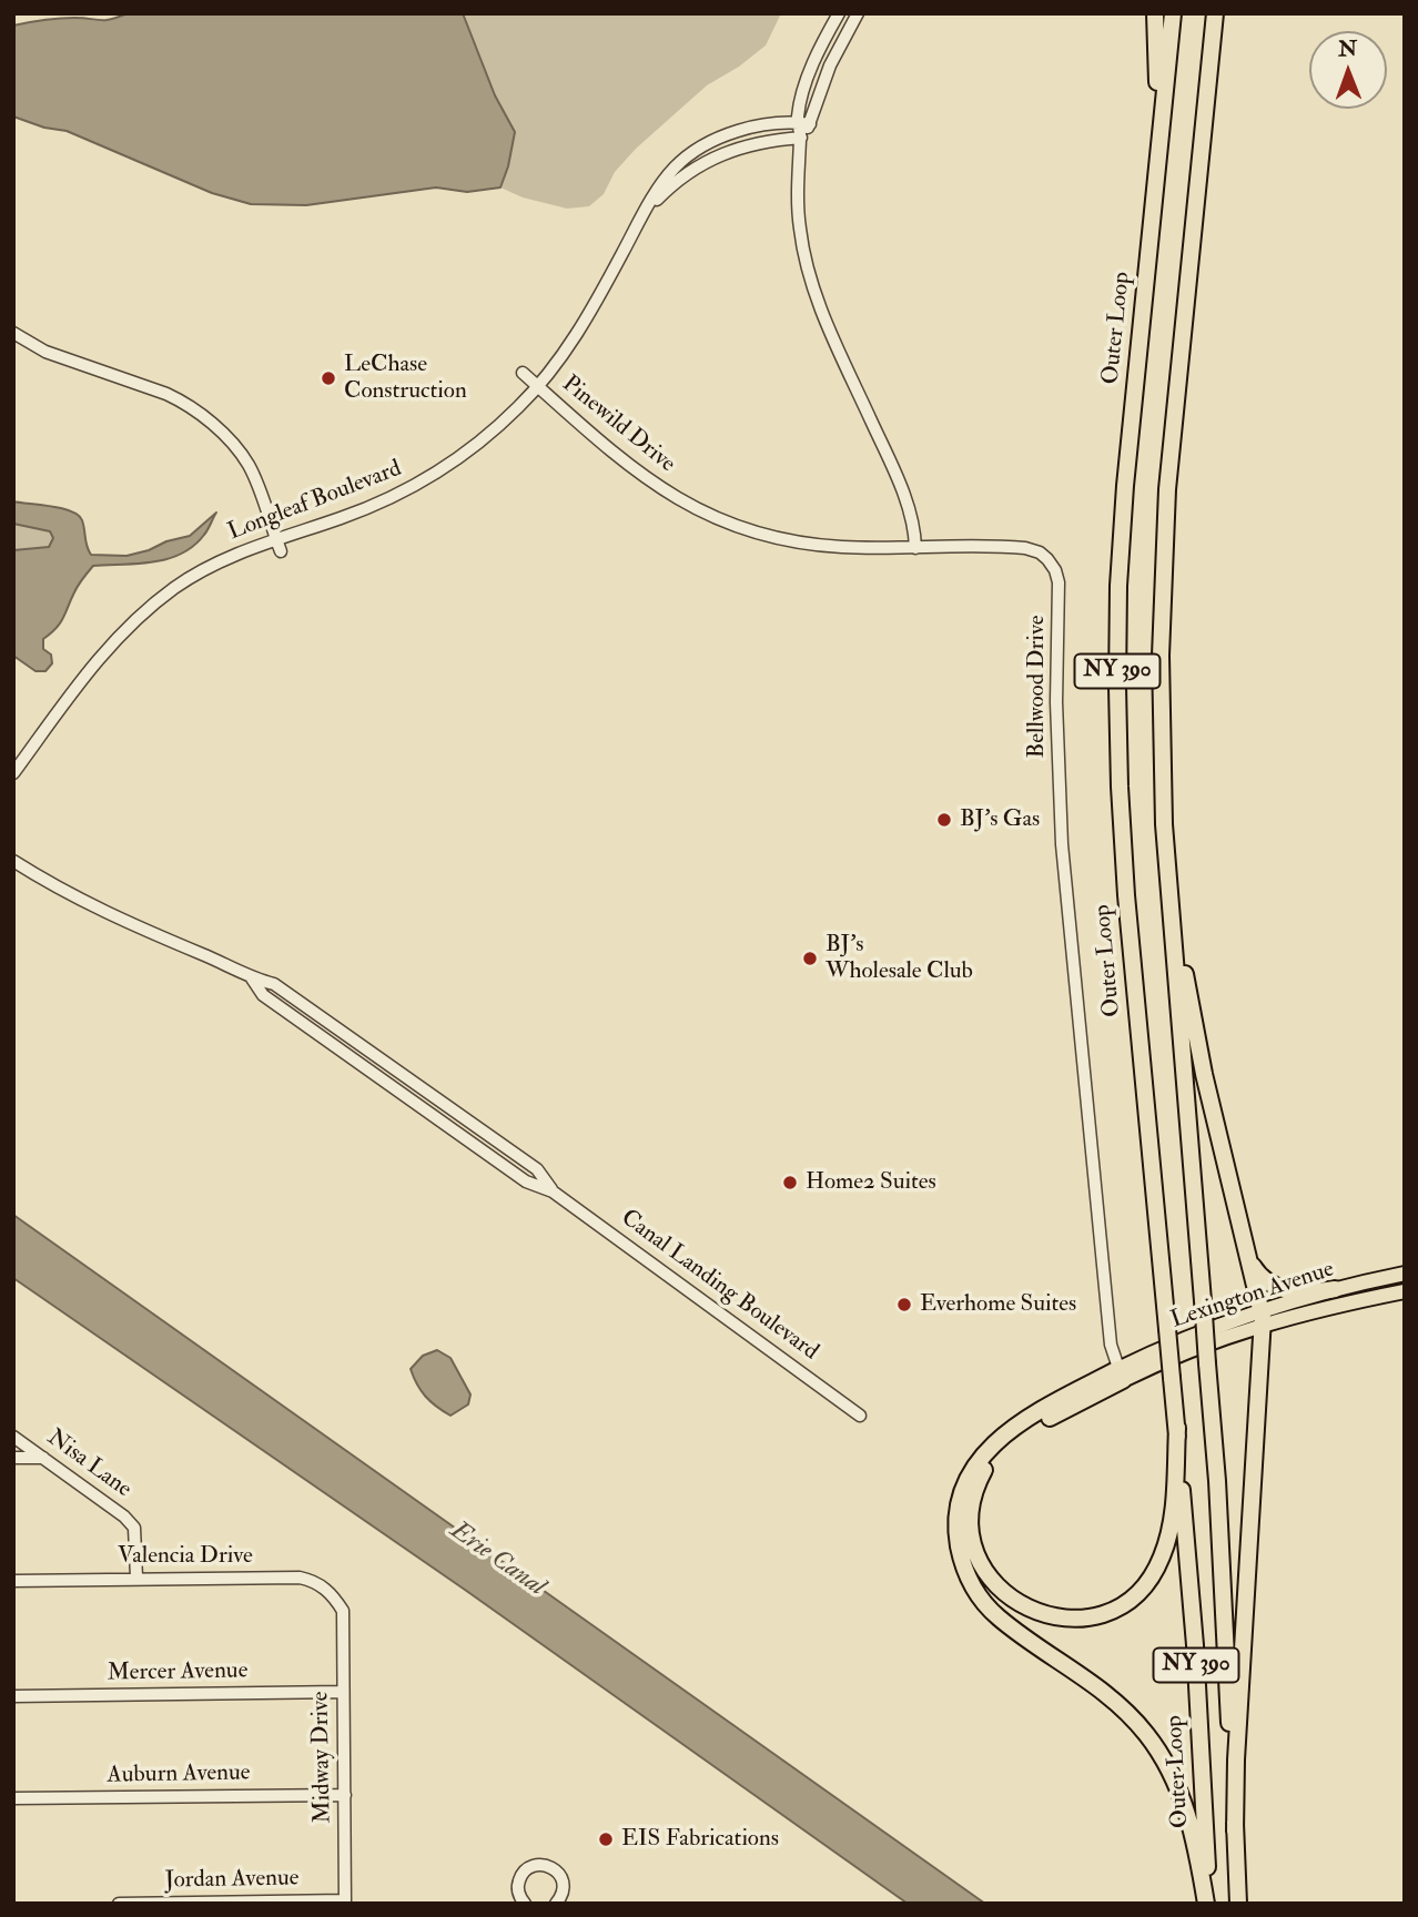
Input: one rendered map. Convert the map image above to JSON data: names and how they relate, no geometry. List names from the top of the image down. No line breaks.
{"streets":{"highway":["Outer Loop","NY 390"],"main road":["Lexington Avenue"],"street":["Pinewild Drive","Longleaf Boulevard","Bellwood Drive","Canal Landing Boulevard","Nisa Lane","Valencia Drive","Mercer Avenue","Midway Drive","Auburn Avenue","Jordan Avenue"]},"crossings":[["Pinewild Drive","Longleaf Boulevard"],["Pinewild Drive","Bellwood Drive"],["Bellwood Drive","Lexington Avenue"],["Nisa Lane","Valencia Drive"],["Valencia Drive","Midway Drive"],["Mercer Avenue","Midway Drive"],["Midway Drive","Auburn Avenue"],["Midway Drive","Jordan Avenue"]],"water":["Erie Canal"],"places":["LeChase Construction","BJ's Gas","BJ's Wholesale Club","Home2 Suites","Everhome Suites","EIS Fabrications"],"north":"top"}
